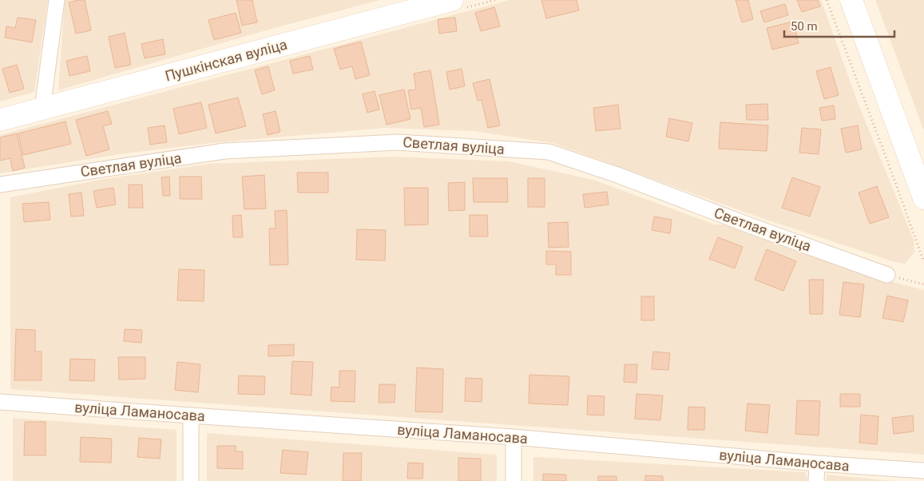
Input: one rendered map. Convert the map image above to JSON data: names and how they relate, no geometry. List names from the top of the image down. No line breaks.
{"streets":{"main road":["Пушкінская вуліца"],"street":["Светлая вуліца","вуліца Ламаносава"]},"scale_bar":"50 m"}
